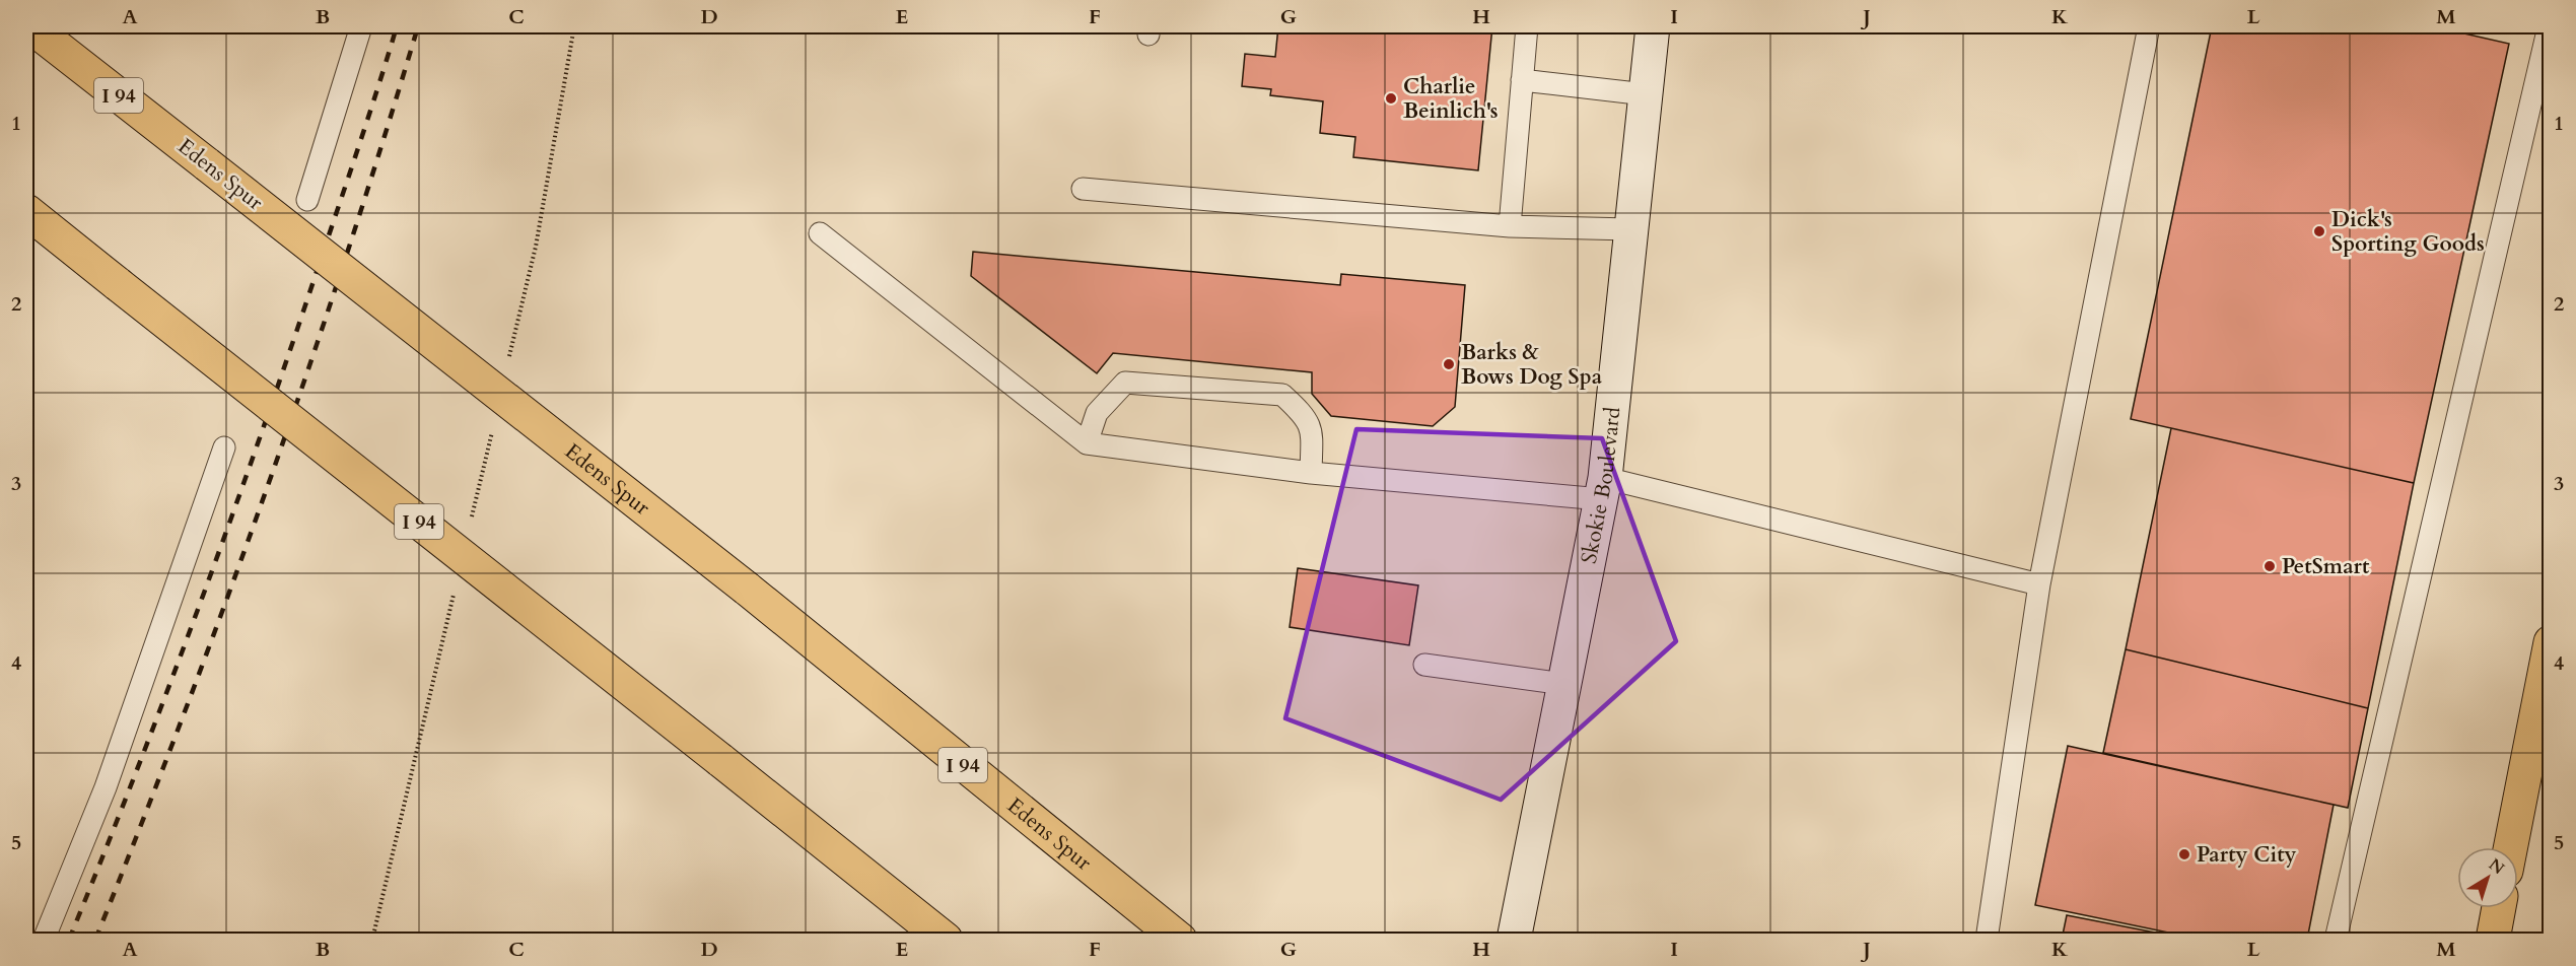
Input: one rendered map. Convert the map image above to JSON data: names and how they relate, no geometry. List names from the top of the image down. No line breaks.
{"streets":{"highway":["I 94","Edens Spur"],"main road":["Skokie Boulevard"]},"places":["Charlie Beinlich's","Dick's Sporting Goods","Barks & Bows Dog Spa","PetSmart","Party City"],"north":"top right","grid":{"columns":["A","B","C","D","E","F","G","H","I","J","K","L","M"],"rows":["1","2","3","4","5"]}}
